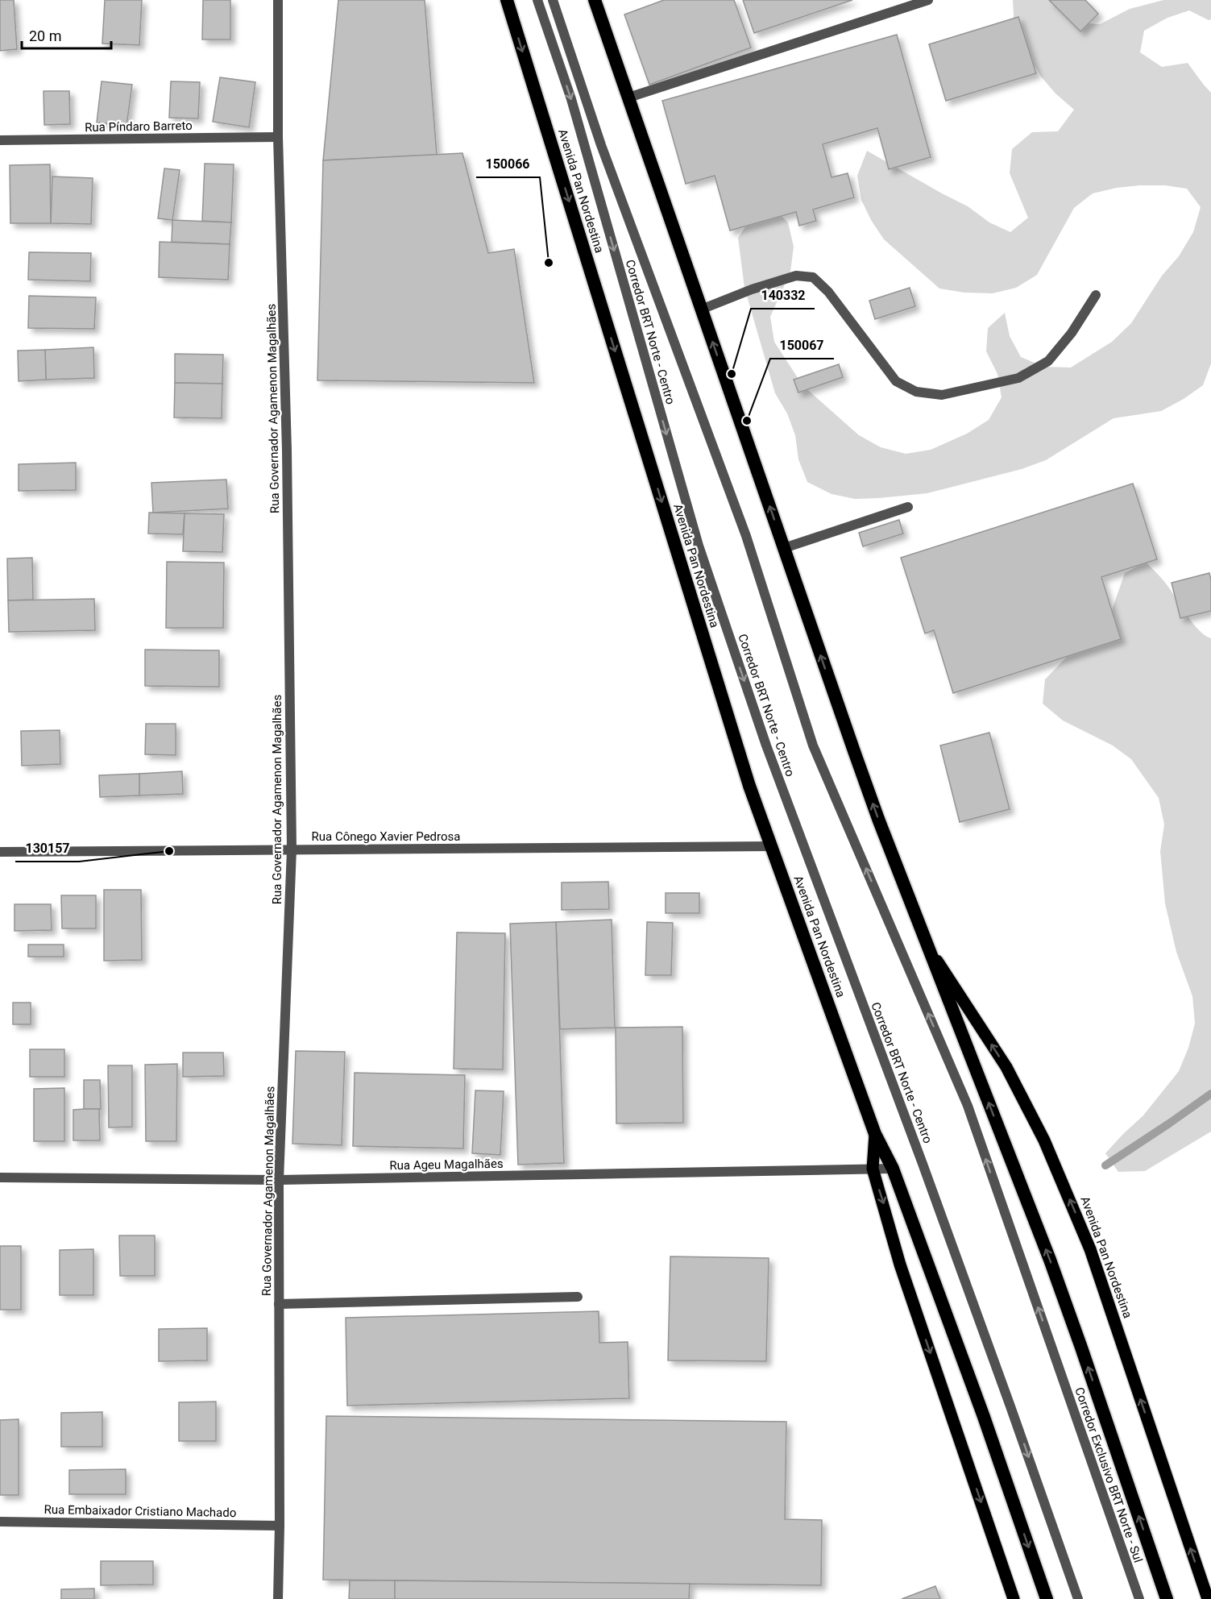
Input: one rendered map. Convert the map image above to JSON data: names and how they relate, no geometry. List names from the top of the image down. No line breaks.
{"streets":{"highway":["Avenida Pan Nordestina"],"street":["Rua Píndaro Barreto","Corredor BRT Norte - Centro","Rua Governador Agamenon Magalhães","Rua Cônego Xavier Pedrosa","Rua Ageu Magalhães","Corredor Exclusivo BRT Norte - Sul","Rua Embaixador Cristiano Machado"]},"crossings":[["Rua Píndaro Barreto","Rua Governador Agamenon Magalhães"],["Avenida Pan Nordestina","Rua Cônego Xavier Pedrosa"],["Avenida Pan Nordestina","Rua Ageu Magalhães"],["Corredor BRT Norte - Centro","Corredor Exclusivo BRT Norte - Sul"],["Rua Governador Agamenon Magalhães","Rua Cônego Xavier Pedrosa"],["Rua Governador Agamenon Magalhães","Rua Ageu Magalhães"],["Rua Governador Agamenon Magalhães","Rua Embaixador Cristiano Machado"]],"places":["150066","140332","150067","130157"],"scale_bar":"20 m"}
